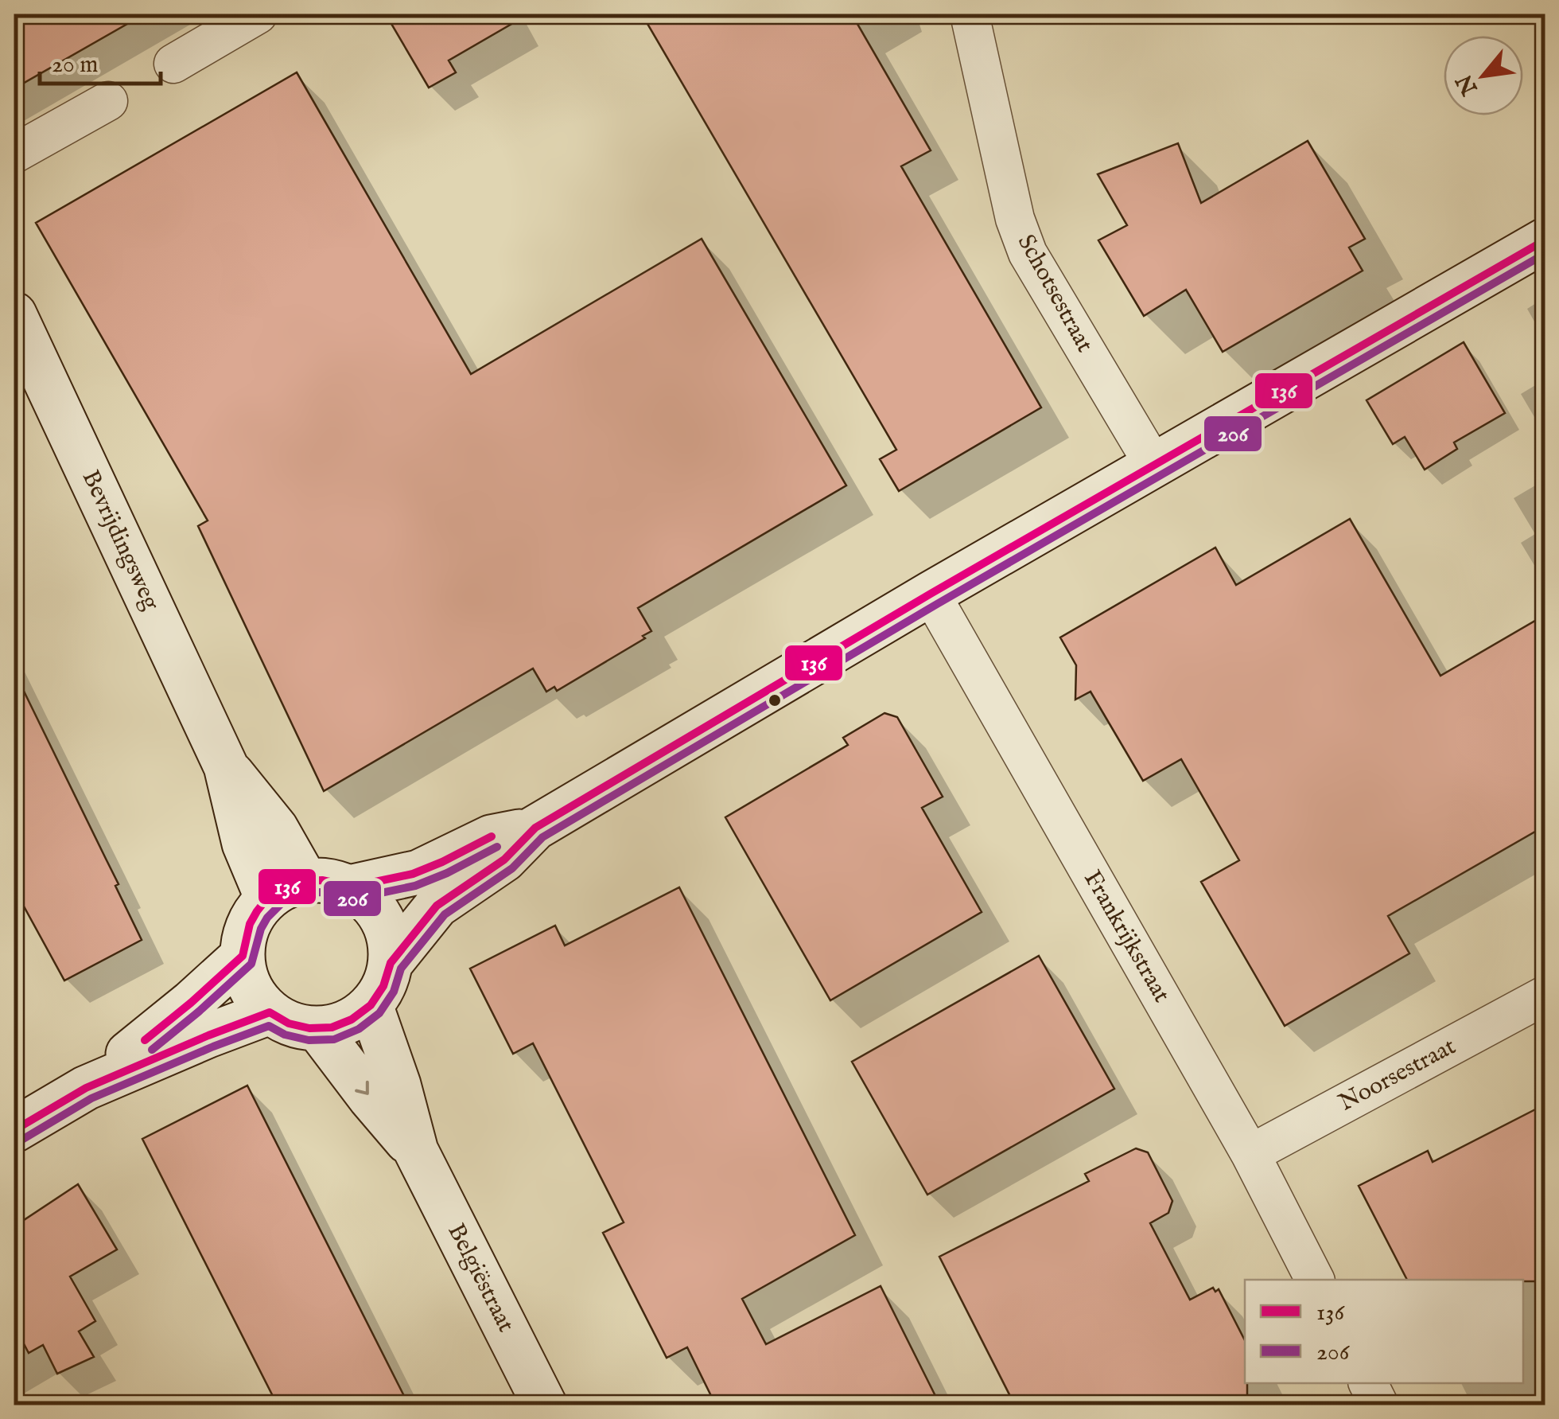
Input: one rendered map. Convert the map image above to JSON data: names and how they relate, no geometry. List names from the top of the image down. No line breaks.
{"streets":{"street":["Schotsestraat","Bevrijdingsweg","Frankrijkstraat","Noorsestraat","Belgiëstraat"]},"crossings":[["Bevrijdingsweg","Belgiëstraat"],["Frankrijkstraat","Noorsestraat"]],"lines":["transit line 136","transit line 206"],"legend":["136","206"],"scale_bar":"20 m","north":"bottom left"}
